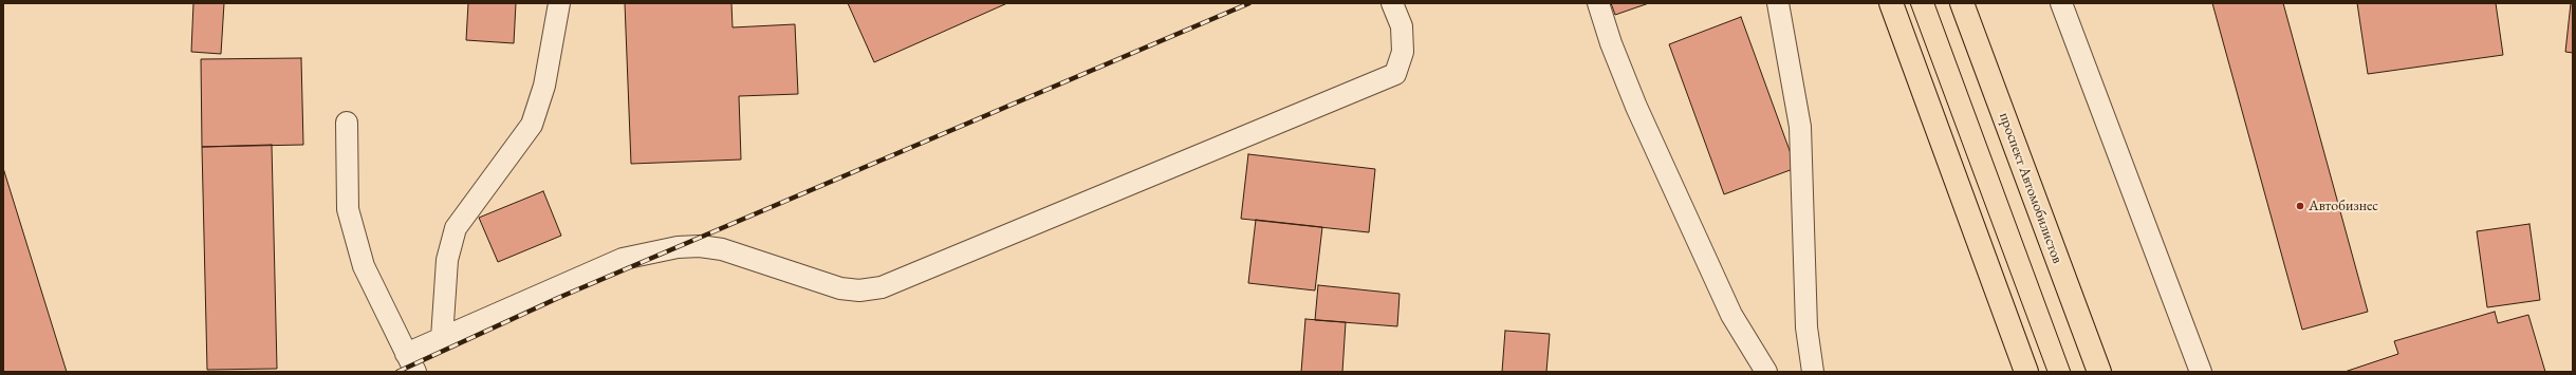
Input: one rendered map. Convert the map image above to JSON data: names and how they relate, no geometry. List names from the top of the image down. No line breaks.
{"streets":{"main road":["проспект Автомобилистов"]},"places":["Автобизнес"]}
